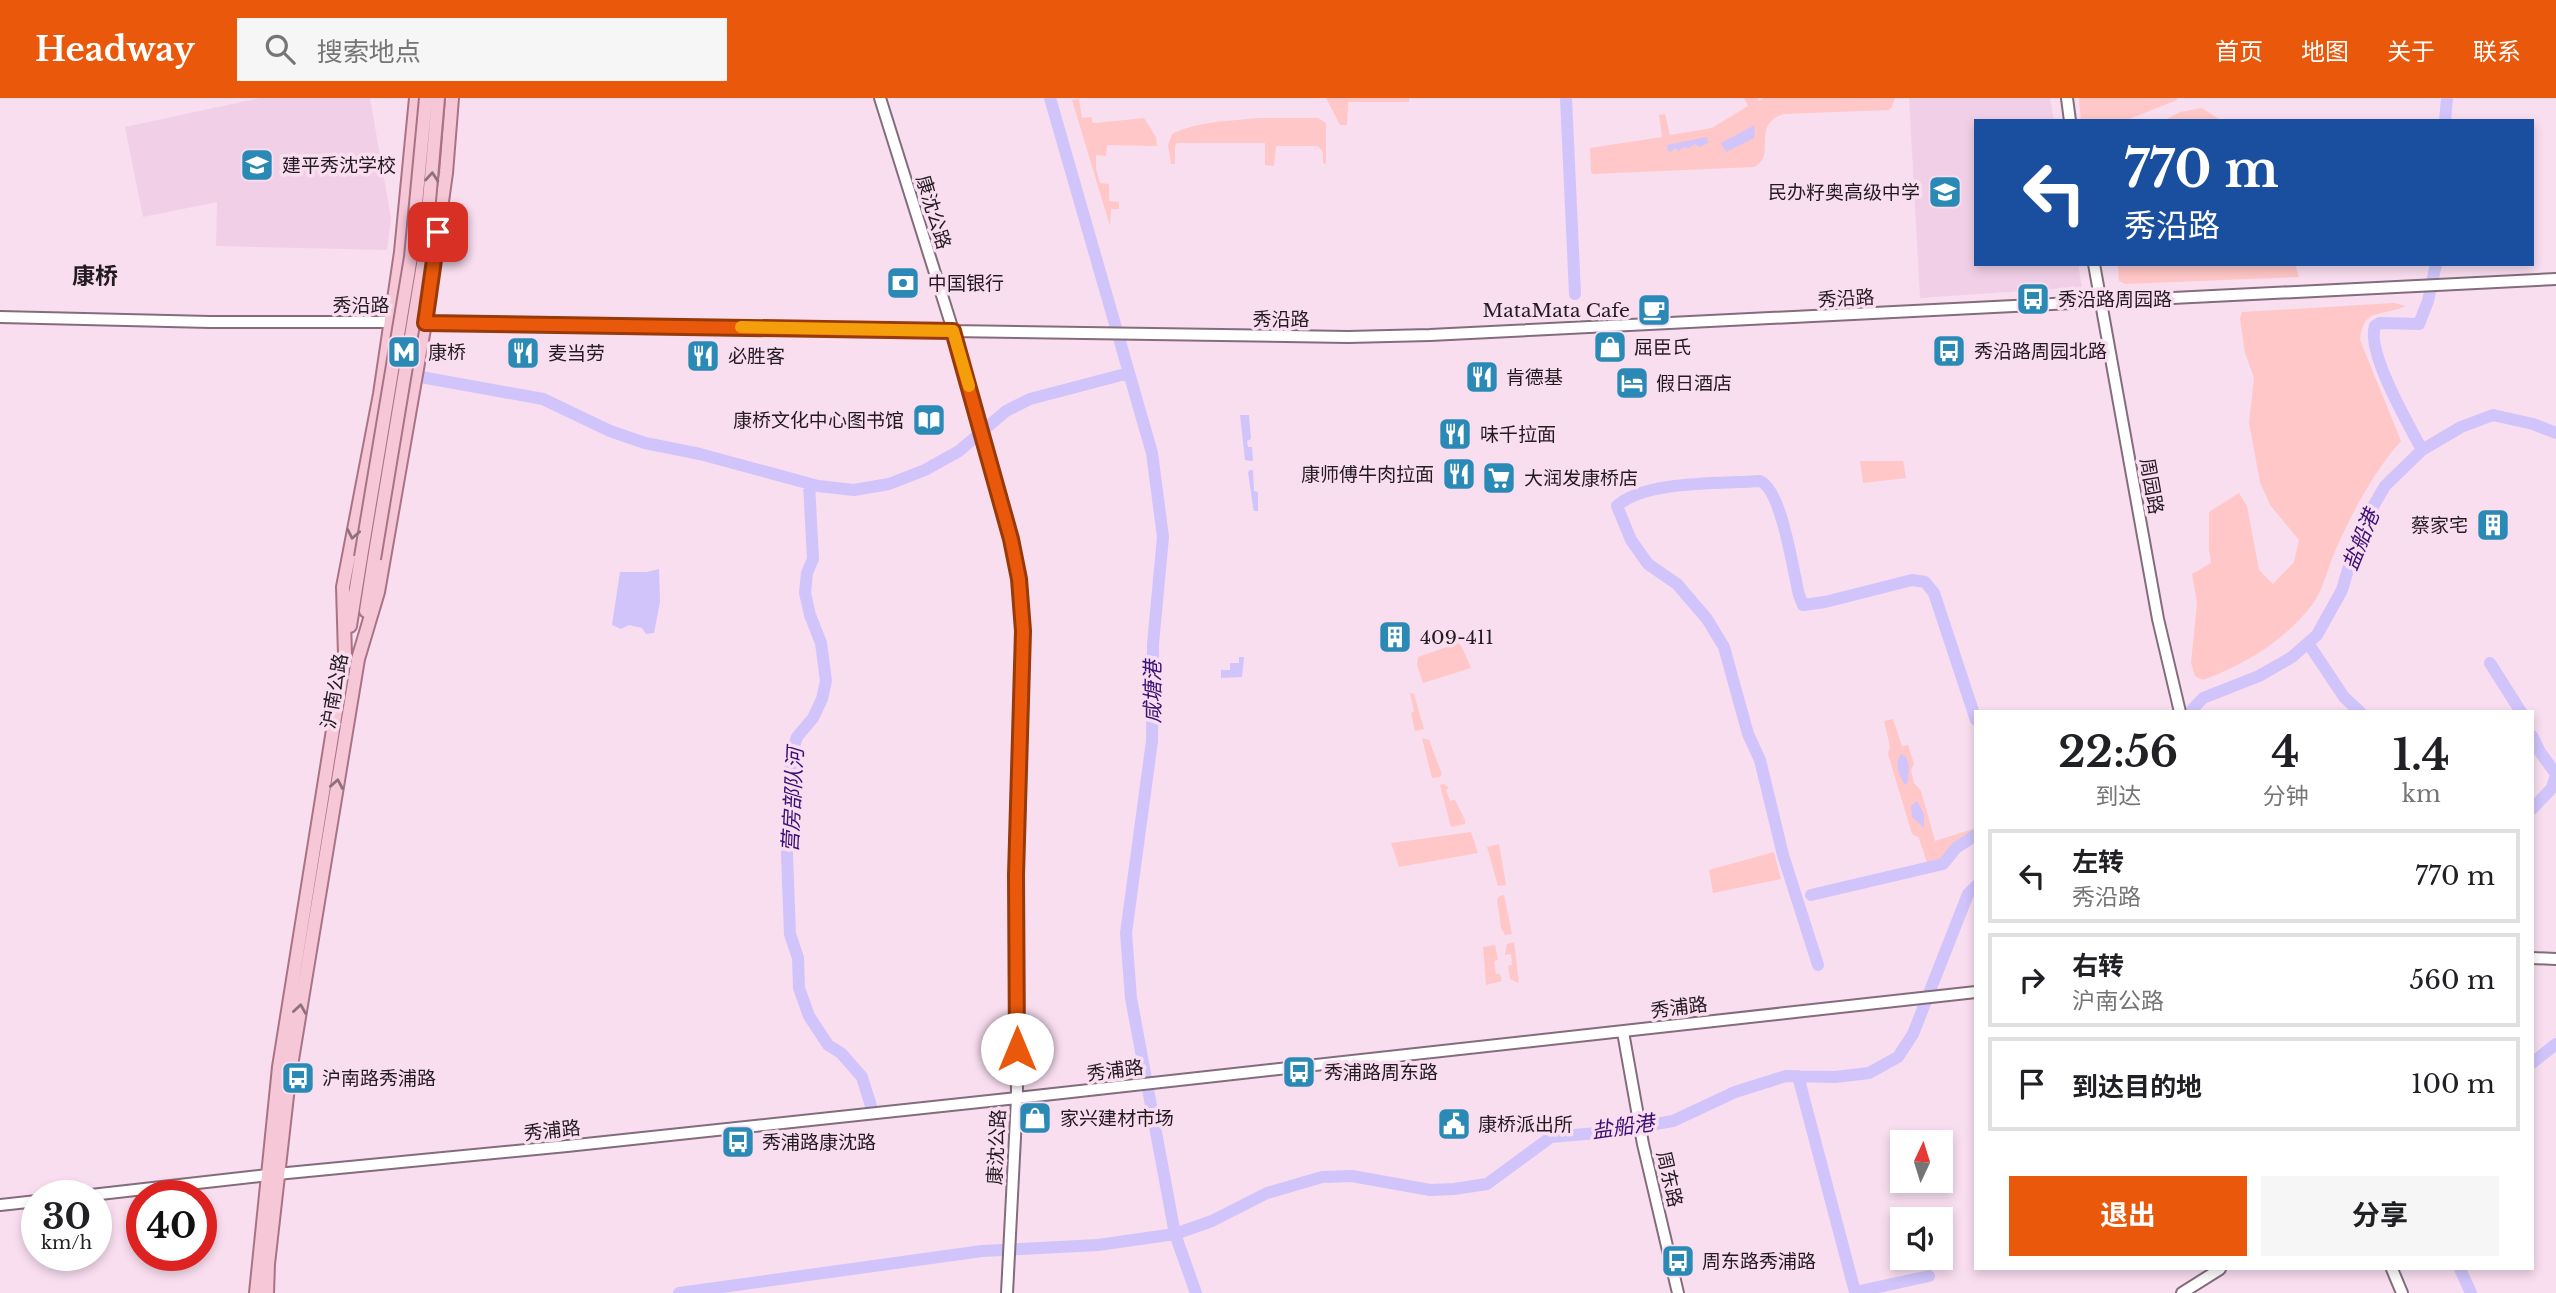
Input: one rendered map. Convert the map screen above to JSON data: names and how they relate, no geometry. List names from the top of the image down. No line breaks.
{"streets":{"main road":["康沈公路","秀沿路","周园路","沪南公路","秀浦路","周东路"]},"crossings":[["康沈公路","秀沿路"],["康沈公路","秀浦路"],["秀沿路","周园路"],["秀沿路","沪南公路"],["沪南公路","秀浦路"],["秀浦路","周东路"]],"districts":["康桥"],"water":["盐船港","咸塘港","营房部队河"],"places":{"school or university":["建平秀沈学校","民办籽奥高级中学"],"bank":["中国银行"],"bus stop":["秀沿路周园路","秀沿路周园北路","秀浦路周东路","沪南路秀浦路","秀浦路康沈路","周东路秀浦路"],"cafe":["MataMata Cafe"],"shop":["屈臣氏","家兴建材市场"],"metro station":["康桥"],"restaurant":["麦当劳","必胜客","肯德基","味千拉面","康师傅牛肉拉面"],"hotel":["假日酒店"],"library":["康桥文化中心图书馆"],"supermarket":["大润发康桥店"],"building":["蔡家宅","409-411"],"public building":["康桥派出所"]},"north":"top","page":{"header":"Headway","search":"搜索地点","nav":["首页","地图","关于","联系"],"turn":["770 m","秀沿路"],"eta":["22:56","到达","4","分钟","1.4","km"],"list":[{"name":"左转","note":"秀沿路","value":"770 m"},{"name":"右转","note":"沪南公路","value":"560 m"},{"name":"到达目的地","value":"100 m"}],"buttons":["退出","分享"],"speed":"30 km/h","limit":"40"}}
